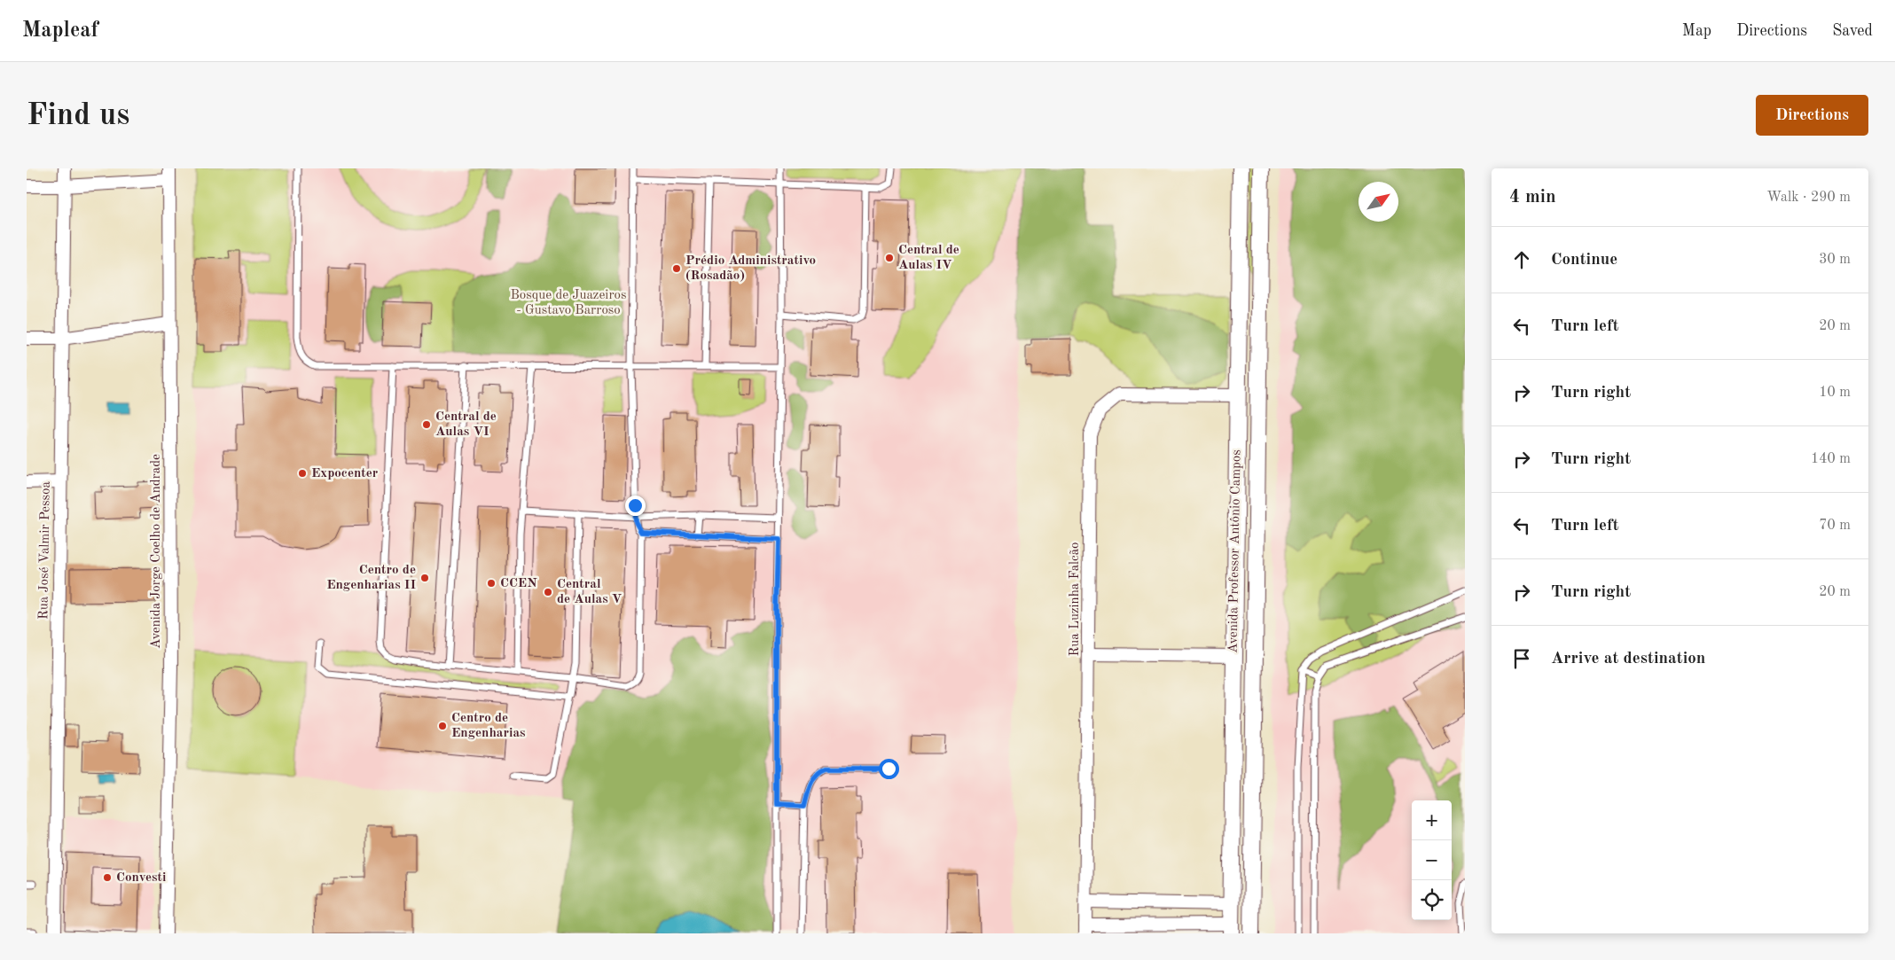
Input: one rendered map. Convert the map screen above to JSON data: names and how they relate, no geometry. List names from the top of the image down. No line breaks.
{"streets":{"street":["Rua José Valmir Pessoa","Avenida Jorge Coelho de Andrade","Avenida Professor Antônio Campos","Rua Luzinha Falcão"]},"crossings":[["Avenida Professor Antônio Campos","Rua Luzinha Falcão"]],"parks":["Bosque de Juazeiros - Gustavo Barroso"],"places":["Central de Aulas IV","Prédio Administrativo (Rosadão)","Central de Aulas VI","Expocenter","Centro de Engenharias II","CCEN","Central de Aulas V","Centro de Engenharias","Convesti"],"north":"top right","page":{"header":"Mapleaf","nav":["Map","Directions","Saved"],"buttons":"Directions","title":"Find us","heading":["4 min","Walk · 290 m"],"list":[["Continue","30 m"],["Turn left","20 m"],["Turn right","10 m"],["Turn right","140 m"],["Turn left","70 m"],["Turn right","20 m"],"Arrive at destination"],"map_buttons":["+","−"]}}
